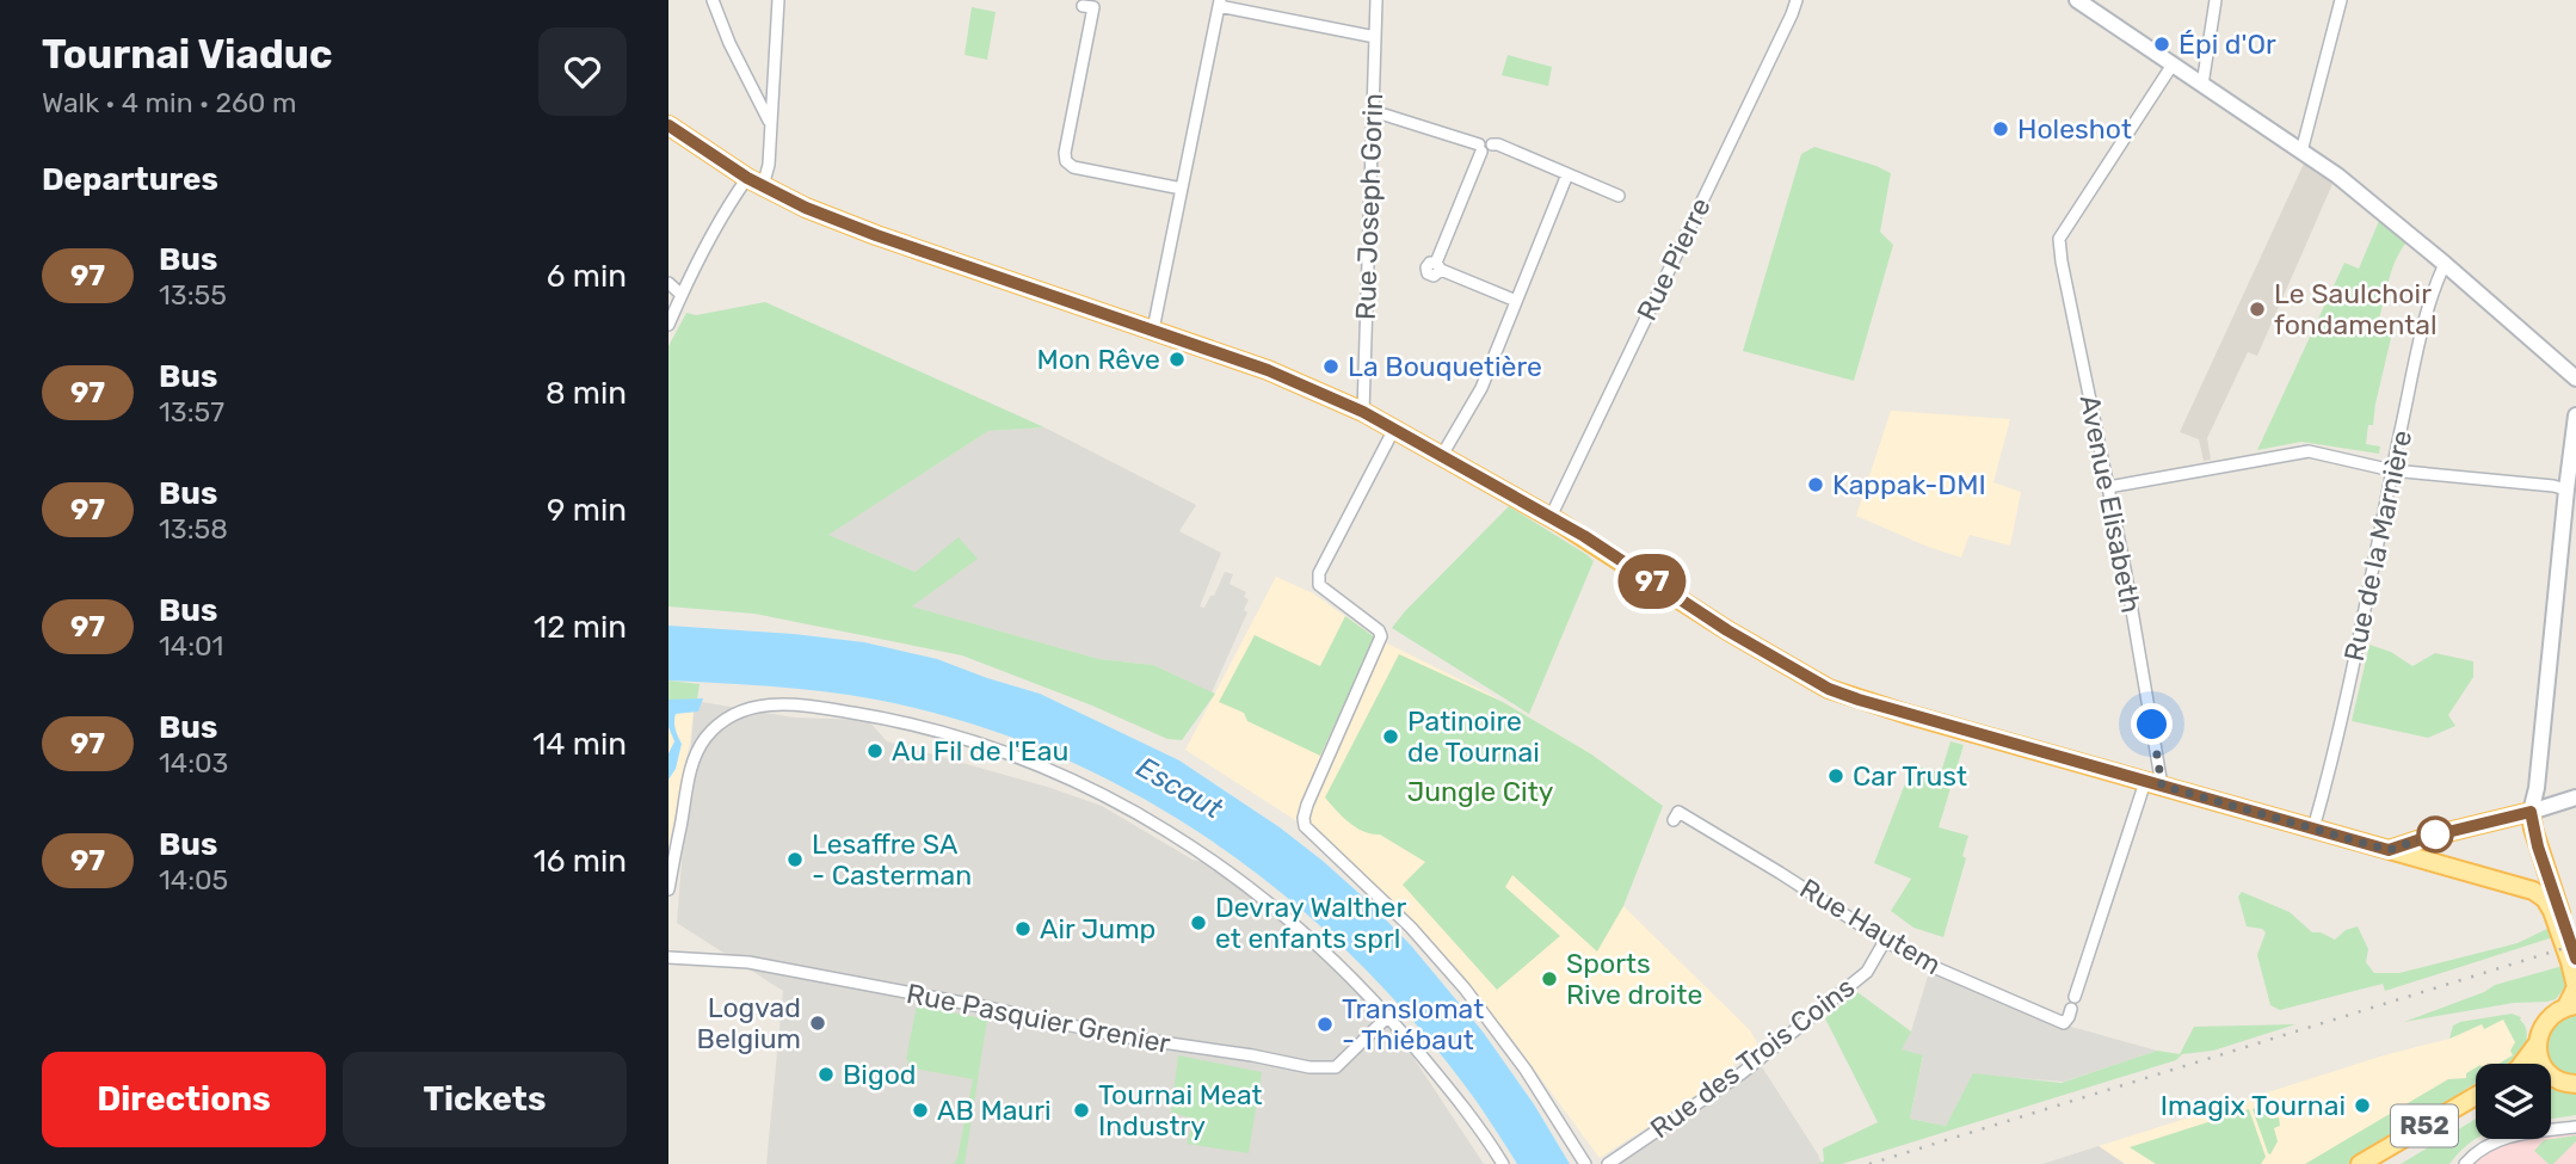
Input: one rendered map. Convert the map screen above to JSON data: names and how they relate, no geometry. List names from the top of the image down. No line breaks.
{"streets":{"main road":["R52"],"street":["Rue Joseph Gorin","Rue Pierre","Avenue Elisabeth","Rue de la Marnière","Rue Hautem","Rue Pasquier Grenier","Rue des Trois Coins"]},"crossings":[["Avenue Elisabeth","Rue Hautem"],["Rue Hautem","Rue des Trois Coins"]],"water":["Escaut"],"parks":["Jungle City"],"places":["Épi d'Or","Holeshot","Le Saulchoir fondamental","Mon Rêve","La Bouquetière","Kappak-DMI","Patinoire de Tournai","Au Fil de l'Eau","Car Trust","Lesaffre SA - Casterman","Devray Walther et enfants sprl","Air Jump","Sports Rive droite","Logvad Belgium","Translomat - Thiébaut","Bigod","Imagix Tournai","AB Mauri","Tournai Meat Industry"],"lines":["bus line 97"],"page":{"heading":[["Tournai Viaduc","Walk · 4 min · 260 m"],"Departures"],"on_map":"97","list":[{"mark":"97","name":"Bus","note":"13:55","value":"6 min"},{"mark":"97","name":"Bus","note":"13:57","value":"8 min"},{"mark":"97","name":"Bus","note":"13:58","value":"9 min"},{"mark":"97","name":"Bus","note":"14:01","value":"12 min"},{"mark":"97","name":"Bus","note":"14:03","value":"14 min"},{"mark":"97","name":"Bus","note":"14:05","value":"16 min"}],"buttons":["Directions","Tickets"]}}
